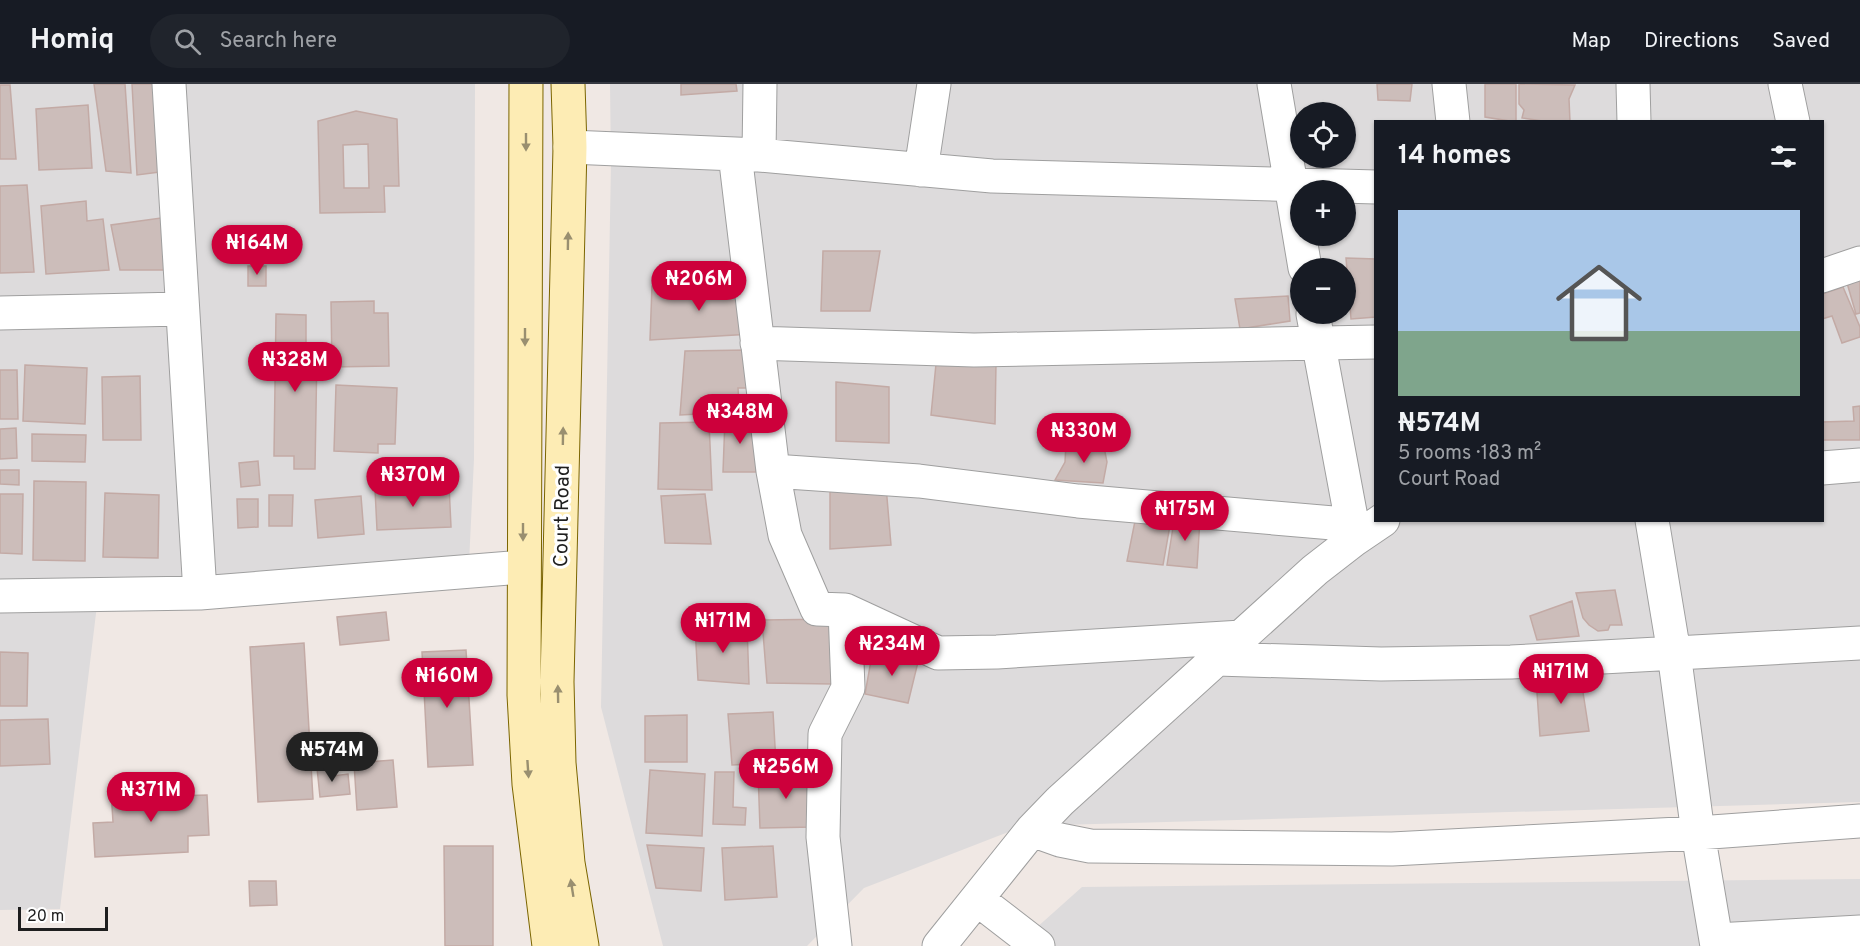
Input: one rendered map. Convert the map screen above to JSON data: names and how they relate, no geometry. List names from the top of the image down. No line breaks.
{"streets":{"main road":["Court Road"]},"scale_bar":"20 m","page":{"header":"Homiq","search":"Search here","nav":["Map","Directions","Saved"],"map_buttons":["+","−"],"heading":"14 homes","list":[{"name":"₦574M","note":"5 rooms · 183 m² · Court Road"}],"price":["₦164M","₦206M","₦328M","₦348M","₦330M","₦370M","₦175M","₦171M","₦234M","₦171M","₦160M","₦574M","₦256M","₦371M"],"scale":"20 m"}}
